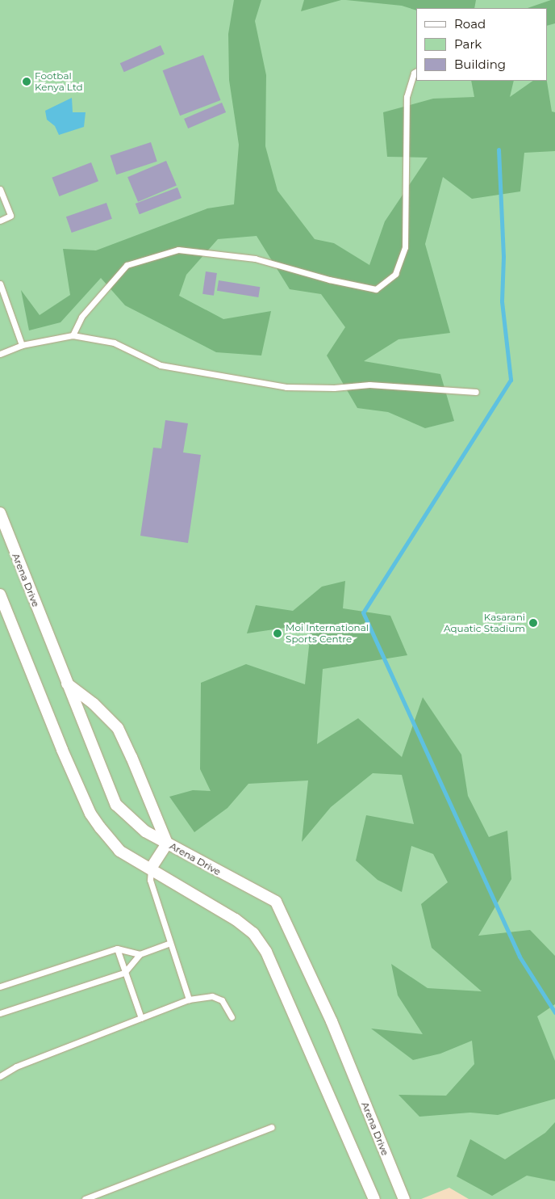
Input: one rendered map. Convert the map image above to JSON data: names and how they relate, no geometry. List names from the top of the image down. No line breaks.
{"streets":{"street":["Arena Drive"]},"places":["Footbal Kenya Ltd","Kasarani Aquatic Stadium","Moi International Sports Centre"],"legend":["Road","Park","Building"]}
